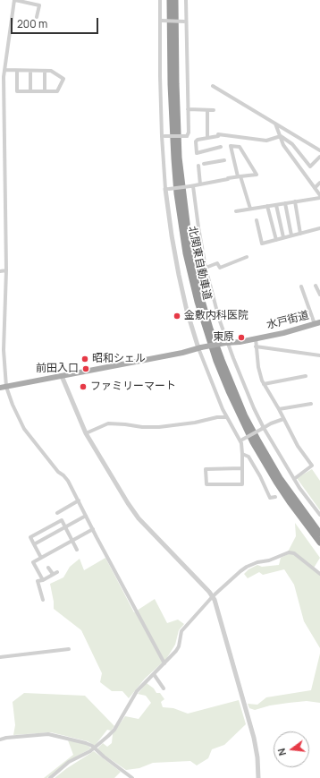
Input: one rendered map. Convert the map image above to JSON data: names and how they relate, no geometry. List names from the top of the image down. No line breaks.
{"streets":{"highway":["北関東自動車道"],"main road":["水戸街道"]},"places":["金敷内科医院","東原","昭和シェル","前田入口","ファミリーマート"],"scale_bar":"200 m","north":"left"}
